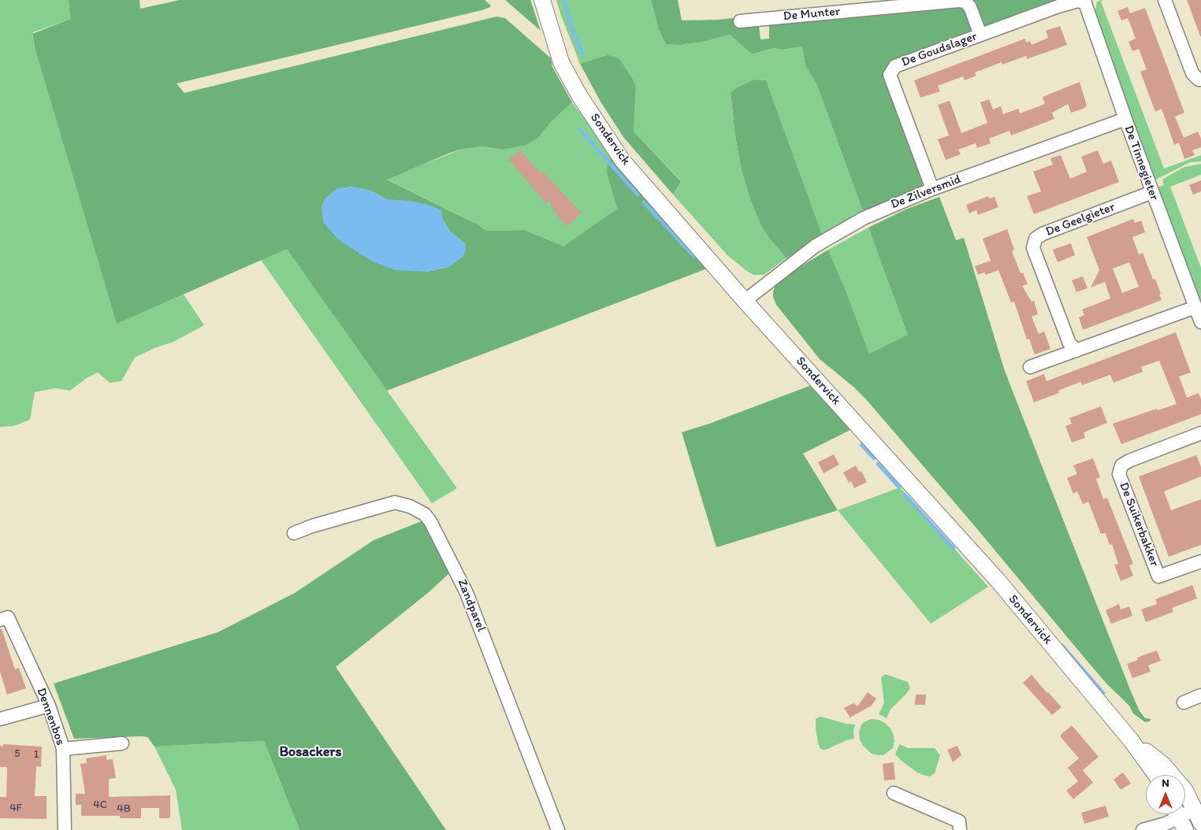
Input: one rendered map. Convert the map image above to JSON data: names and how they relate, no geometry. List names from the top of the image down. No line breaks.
{"streets":{"street":["De Munter","De Goudslager","Sondervick","De Tinnegieter","De Zilversmid","De Geelgieter","De Suikerbakker","Zandparel","Dennenbos"]},"crossings":[["De Munter","De Goudslager"],["De Goudslager","De Tinnegieter"],["De Goudslager","De Zilversmid"],["Sondervick","De Zilversmid"],["De Tinnegieter","De Zilversmid"],["De Tinnegieter","De Geelgieter"]],"districts":["Bosackers"],"house_numbers":["5","1","4C","4F","4B"],"north":"top"}
